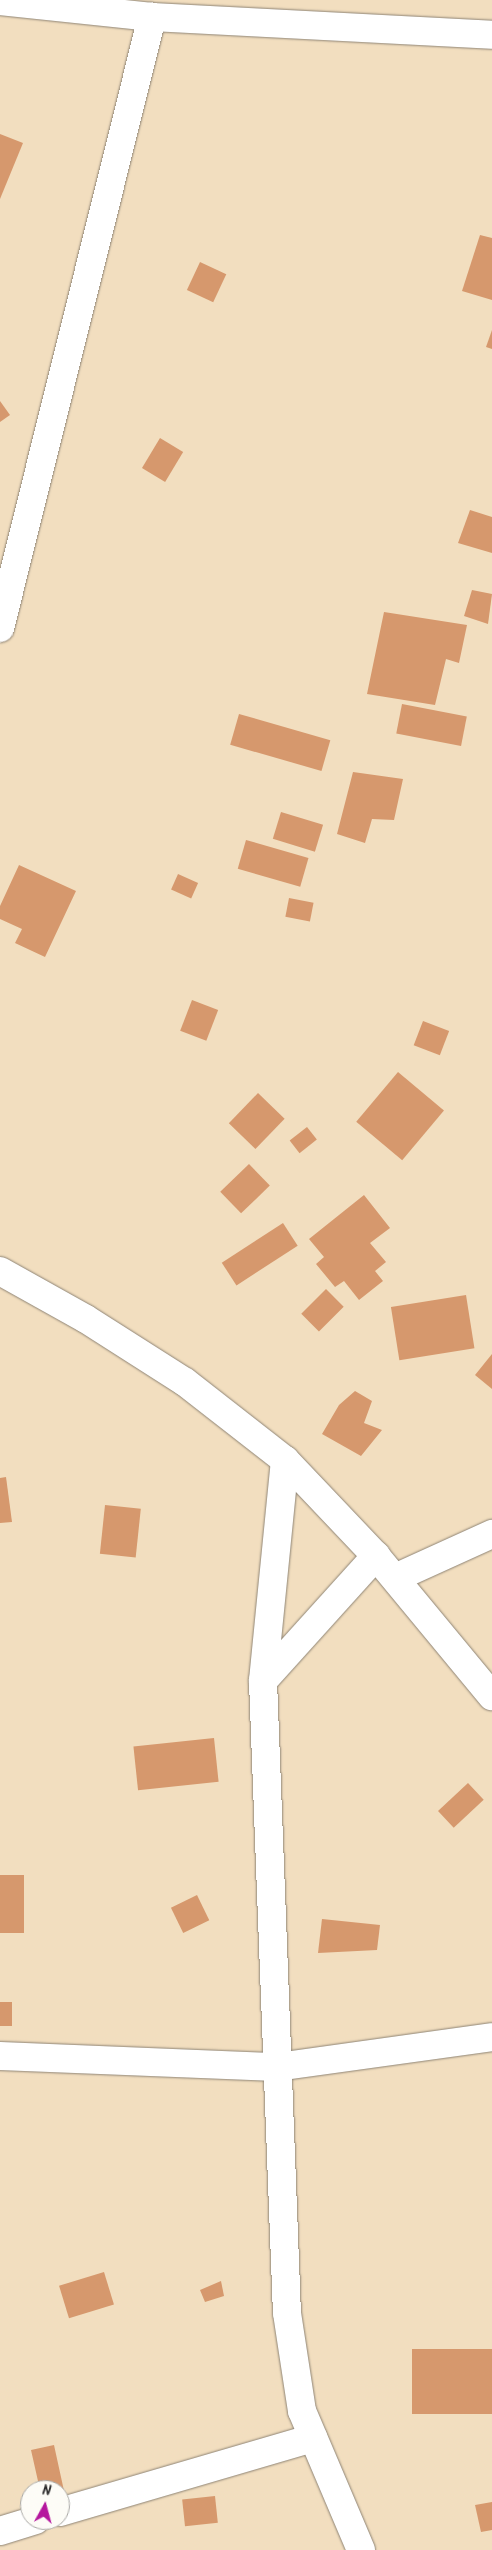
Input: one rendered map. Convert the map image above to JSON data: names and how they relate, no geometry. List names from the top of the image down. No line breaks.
{"north":"top"}
